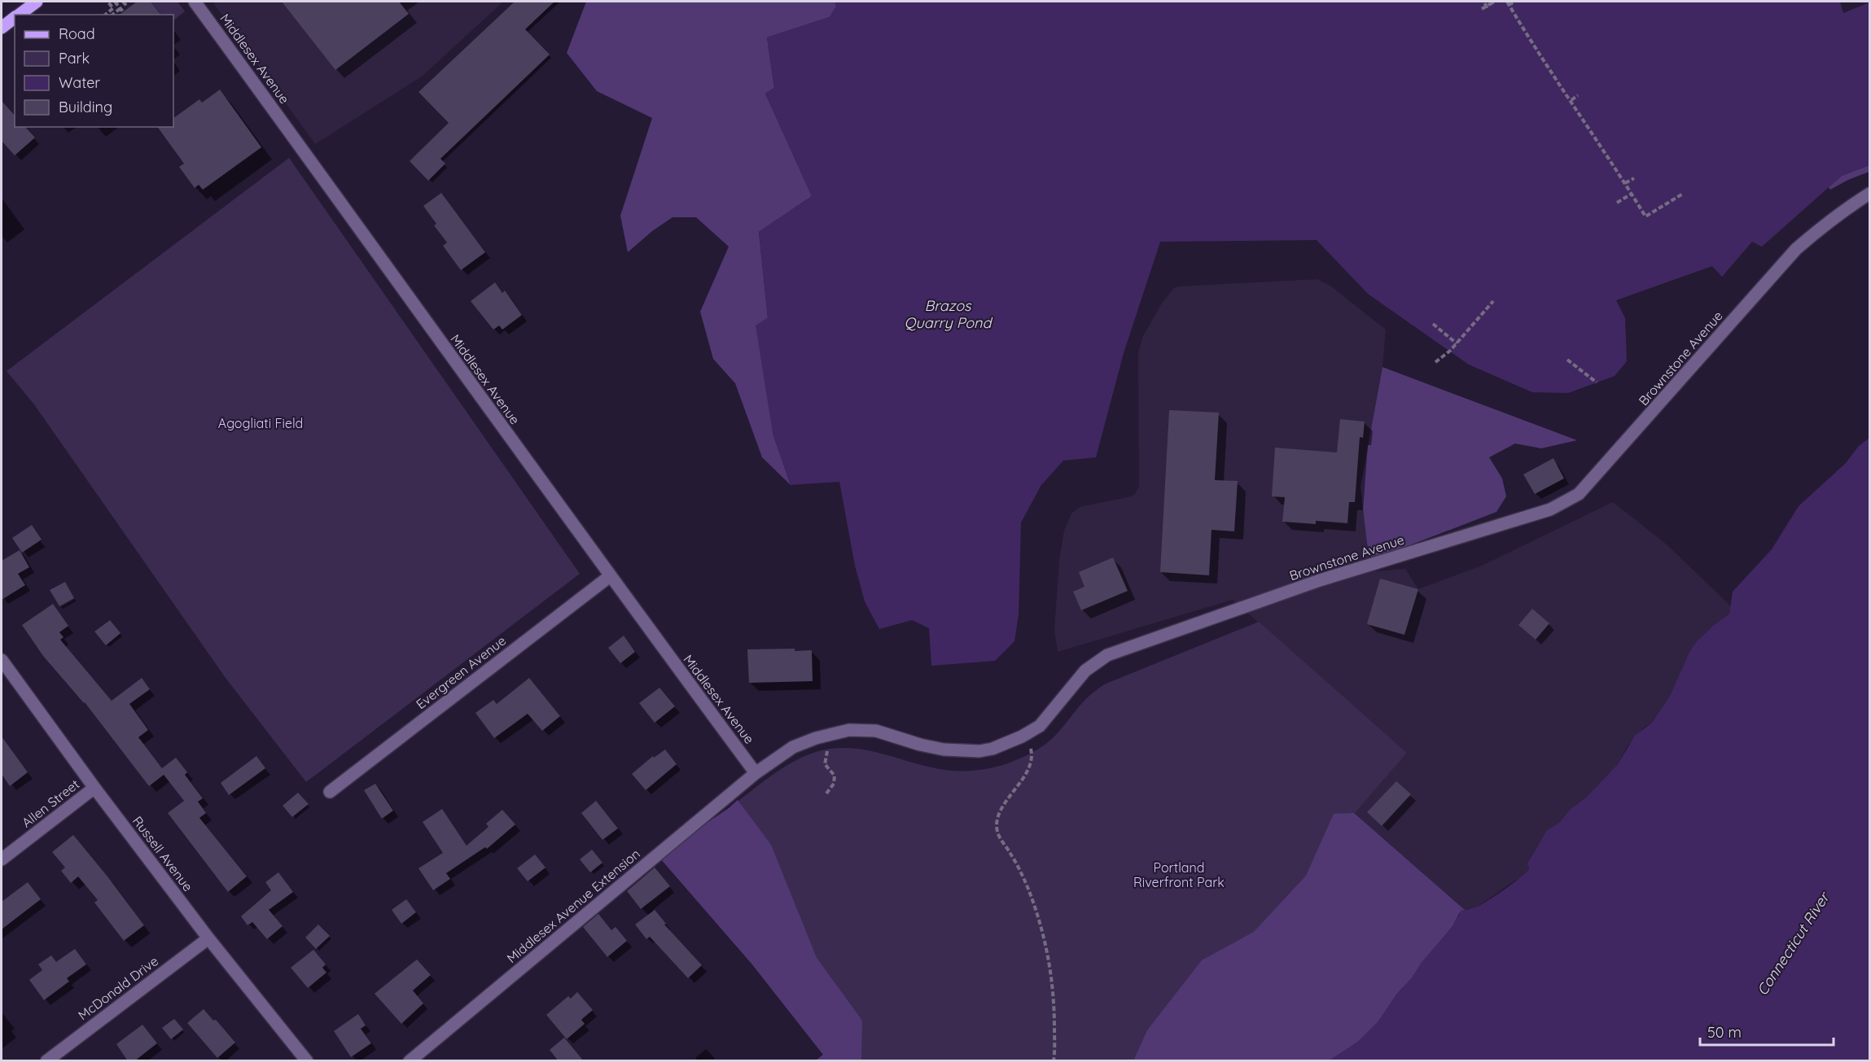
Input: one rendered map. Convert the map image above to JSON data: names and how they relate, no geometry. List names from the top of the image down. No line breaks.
{"streets":{"street":["Middlesex Avenue","Brownstone Avenue","Evergreen Avenue","Allen Street","Russell Avenue","Middlesex Avenue Extension","McDonald Drive"]},"crossings":[["Middlesex Avenue","Brownstone Avenue"],["Middlesex Avenue","Evergreen Avenue"],["Middlesex Avenue","Middlesex Avenue Extension"],["Brownstone Avenue","Middlesex Avenue Extension"],["Allen Street","Russell Avenue"],["Russell Avenue","McDonald Drive"]],"water":["Brazos Quarry Pond","Connecticut River"],"parks":["Agogliati Field","Portland Riverfront Park"],"legend":["Road","Park","Water","Building"],"scale_bar":"50 m"}
